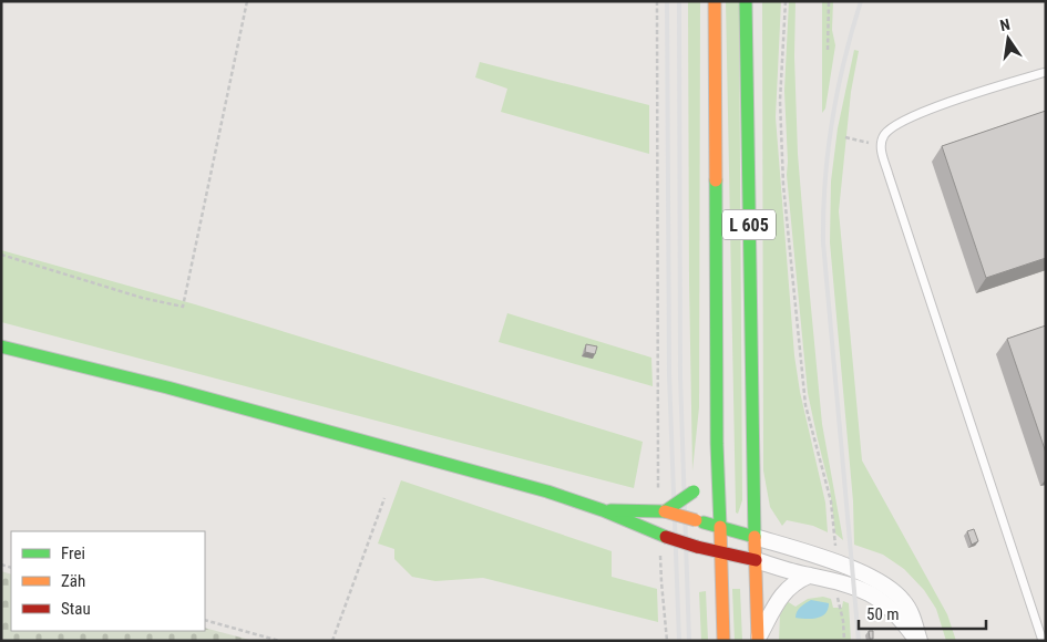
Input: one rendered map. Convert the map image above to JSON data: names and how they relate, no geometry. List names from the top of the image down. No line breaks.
{"streets":{"main road":["L 605"]},"legend":["Frei","Zäh","Stau"],"scale_bar":"50 m","north":"top"}
